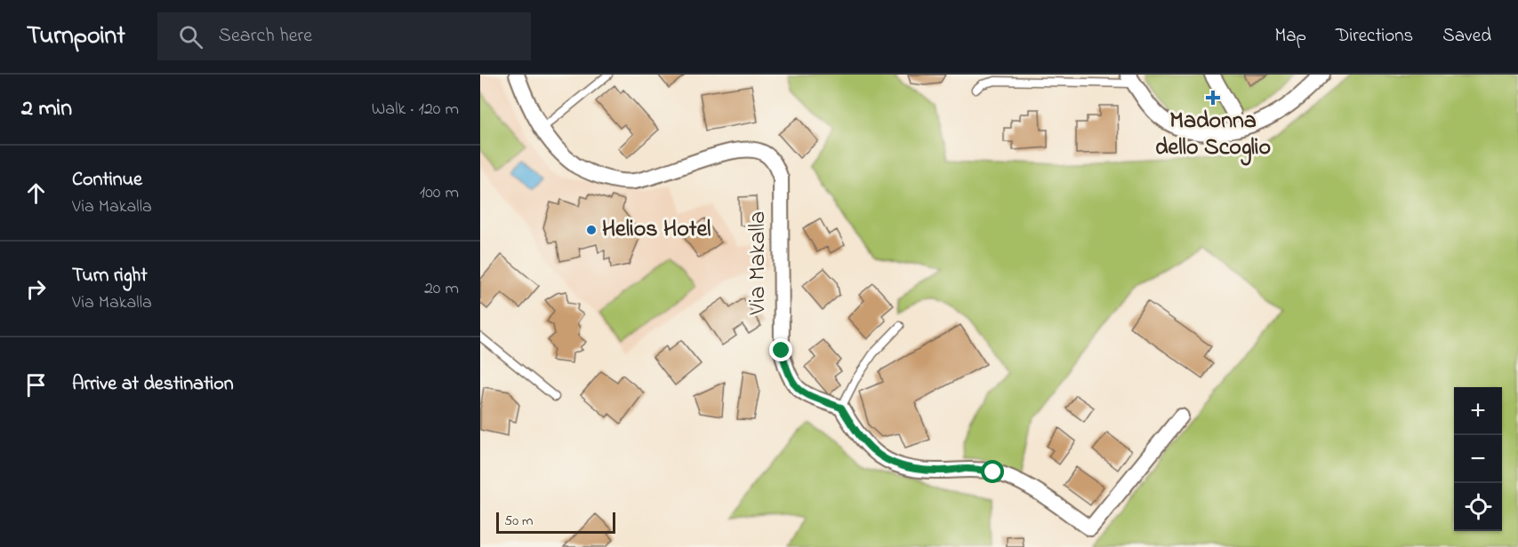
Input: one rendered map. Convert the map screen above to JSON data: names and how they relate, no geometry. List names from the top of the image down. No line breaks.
{"streets":{"street":["Via Makalla"]},"places":{"health":["Madonna dello Scoglio"],"other":["Helios Hotel"]},"scale_bar":"50 m","page":{"header":"Turnpoint","search":"Search here","nav":["Map","Directions","Saved"],"heading":["2 min","Walk · 120 m"],"list":[["Continue","Via Makalla","100 m"],["Turn right","Via Makalla","20 m"],"Arrive at destination"],"map_buttons":["+","−"],"scale":"50 m"}}
